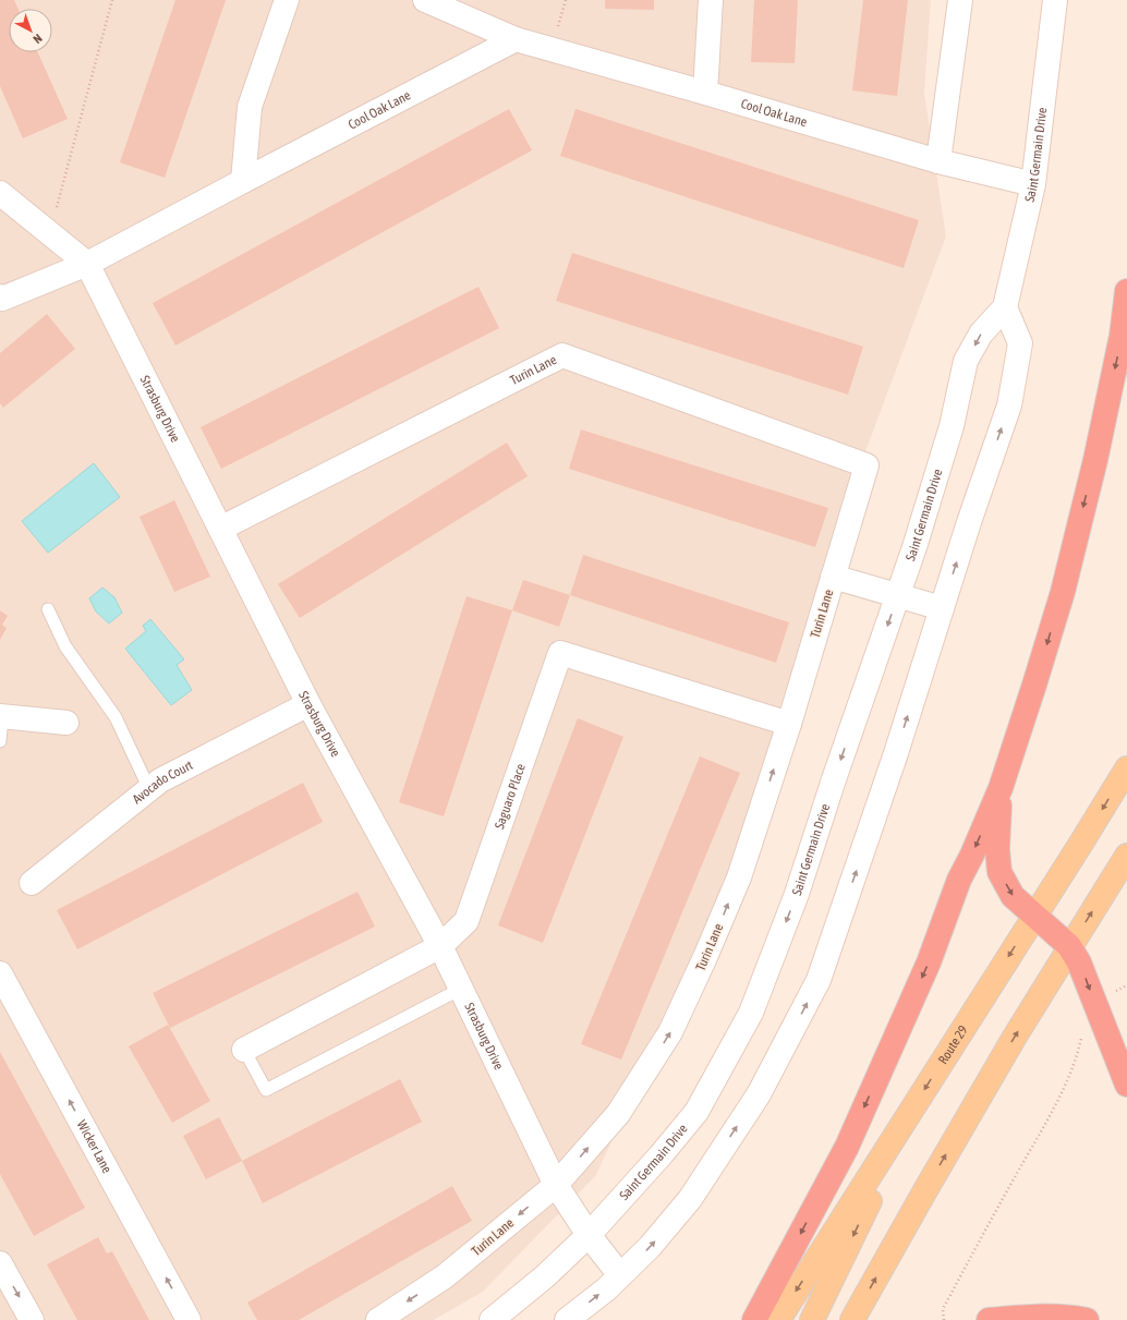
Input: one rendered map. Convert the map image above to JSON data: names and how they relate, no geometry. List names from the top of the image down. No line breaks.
{"streets":{"main road":["Route 29"],"street":["Cool Oak Lane","Saint Germain Drive","Turin Lane","Strasburg Drive","Avocado Court","Saguaro Place","Wicker Lane"]},"crossings":[["Cool Oak Lane","Saint Germain Drive"],["Cool Oak Lane","Strasburg Drive"],["Saint Germain Drive","Strasburg Drive"],["Turin Lane","Strasburg Drive"],["Turin Lane","Saguaro Place"],["Strasburg Drive","Avocado Court"],["Strasburg Drive","Saguaro Place"]],"one_way":["Wicker Lane"],"north":"bottom right"}
